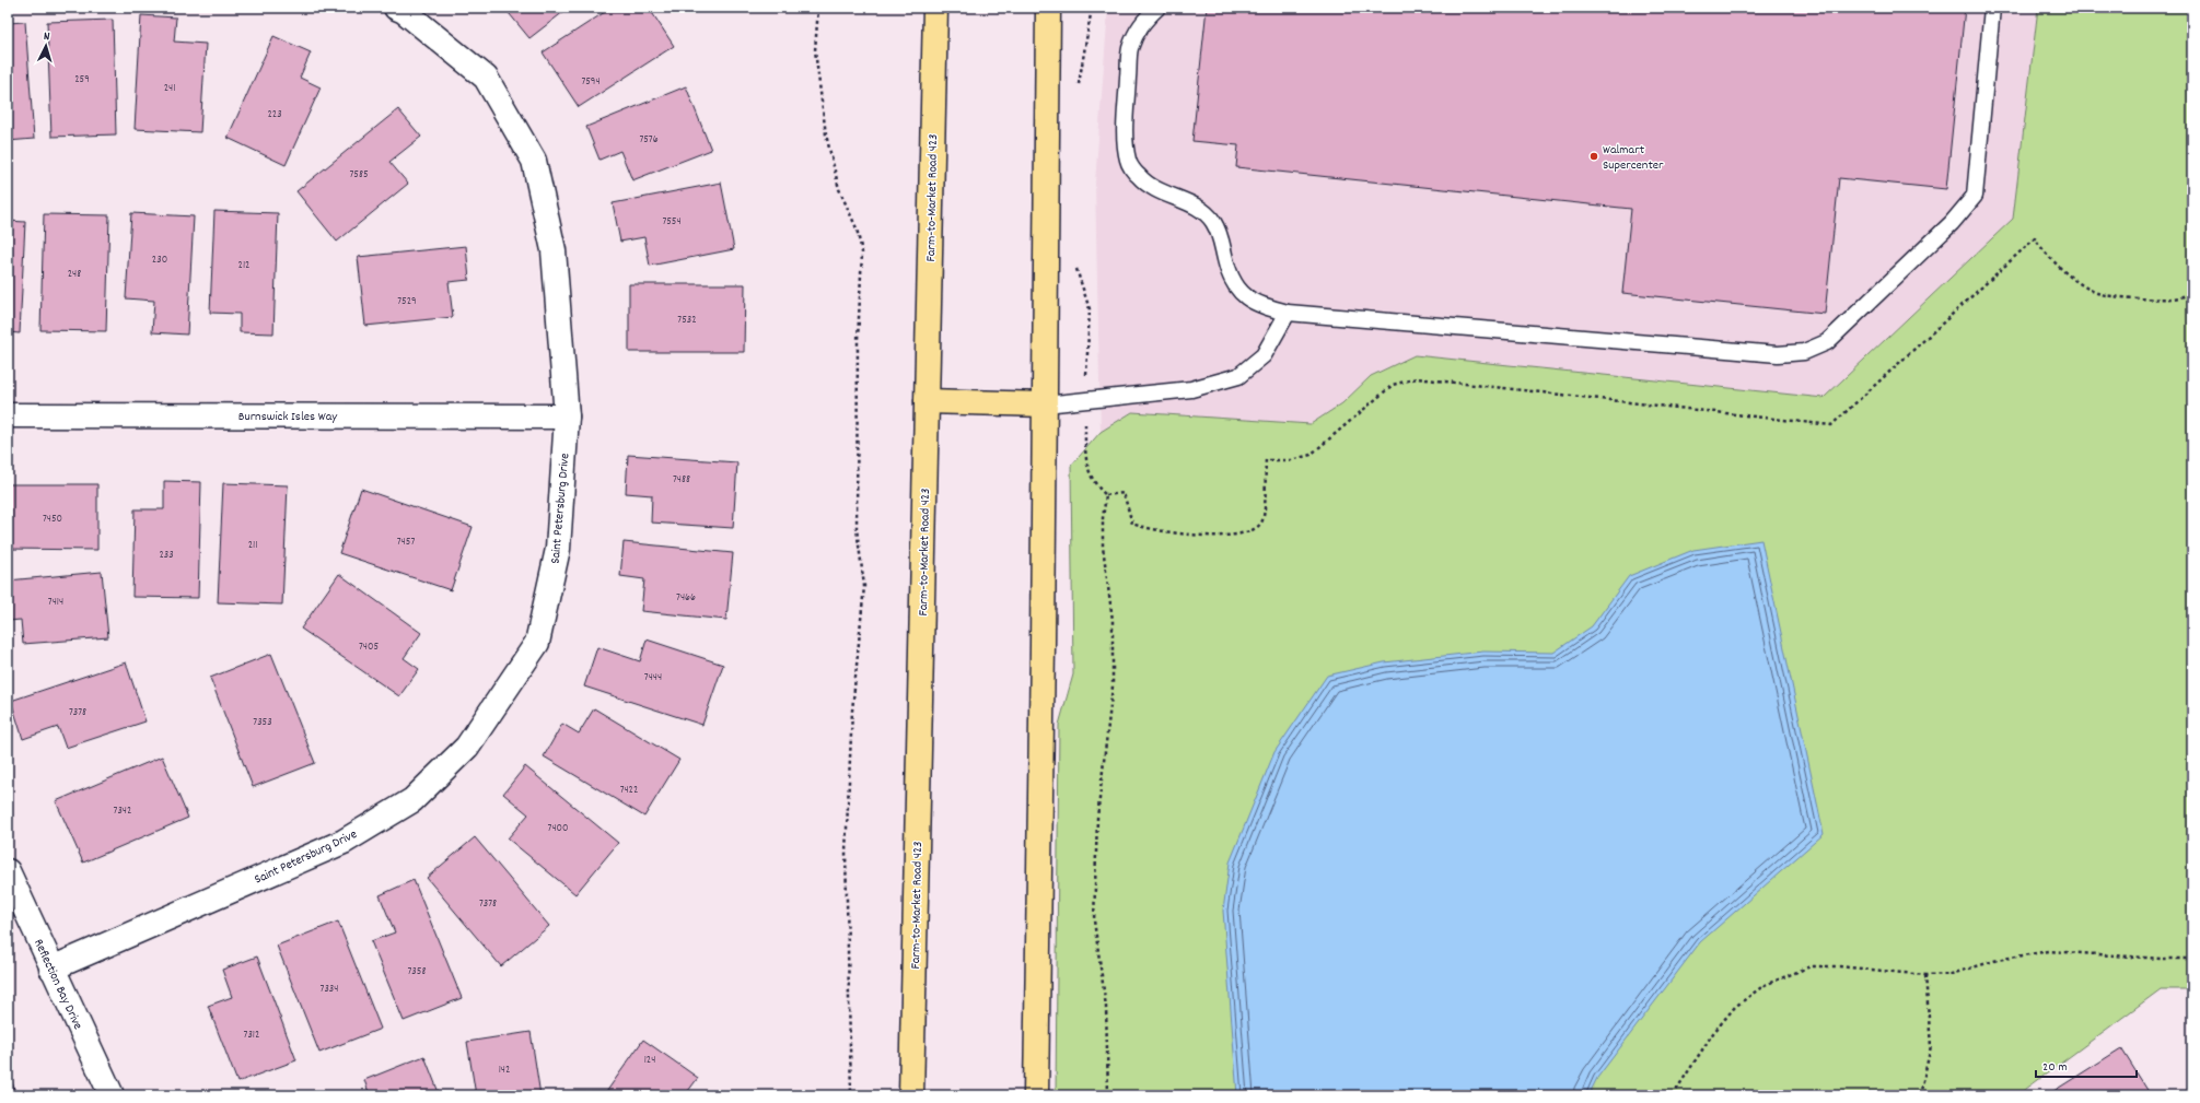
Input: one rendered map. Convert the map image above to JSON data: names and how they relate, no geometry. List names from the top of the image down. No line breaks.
{"streets":{"main road":["Farm-to-Market Road 423"],"street":["Burnswick Isles Way","Saint Petersburg Drive","Reflection Bay Drive"]},"crossings":[["Burnswick Isles Way","Saint Petersburg Drive"],["Saint Petersburg Drive","Reflection Bay Drive"]],"places":["Walmart Supercenter"],"house_numbers":["259","7594","241","223","7576","7585","7554","230","212","248","7529","7532","7488","7450","7457","211","233","7466","7414","7405","7444","7378","7353","7422","7342","7400","7378","7358","7334","7312","124","142"],"scale_bar":"20 m","north":"top"}
